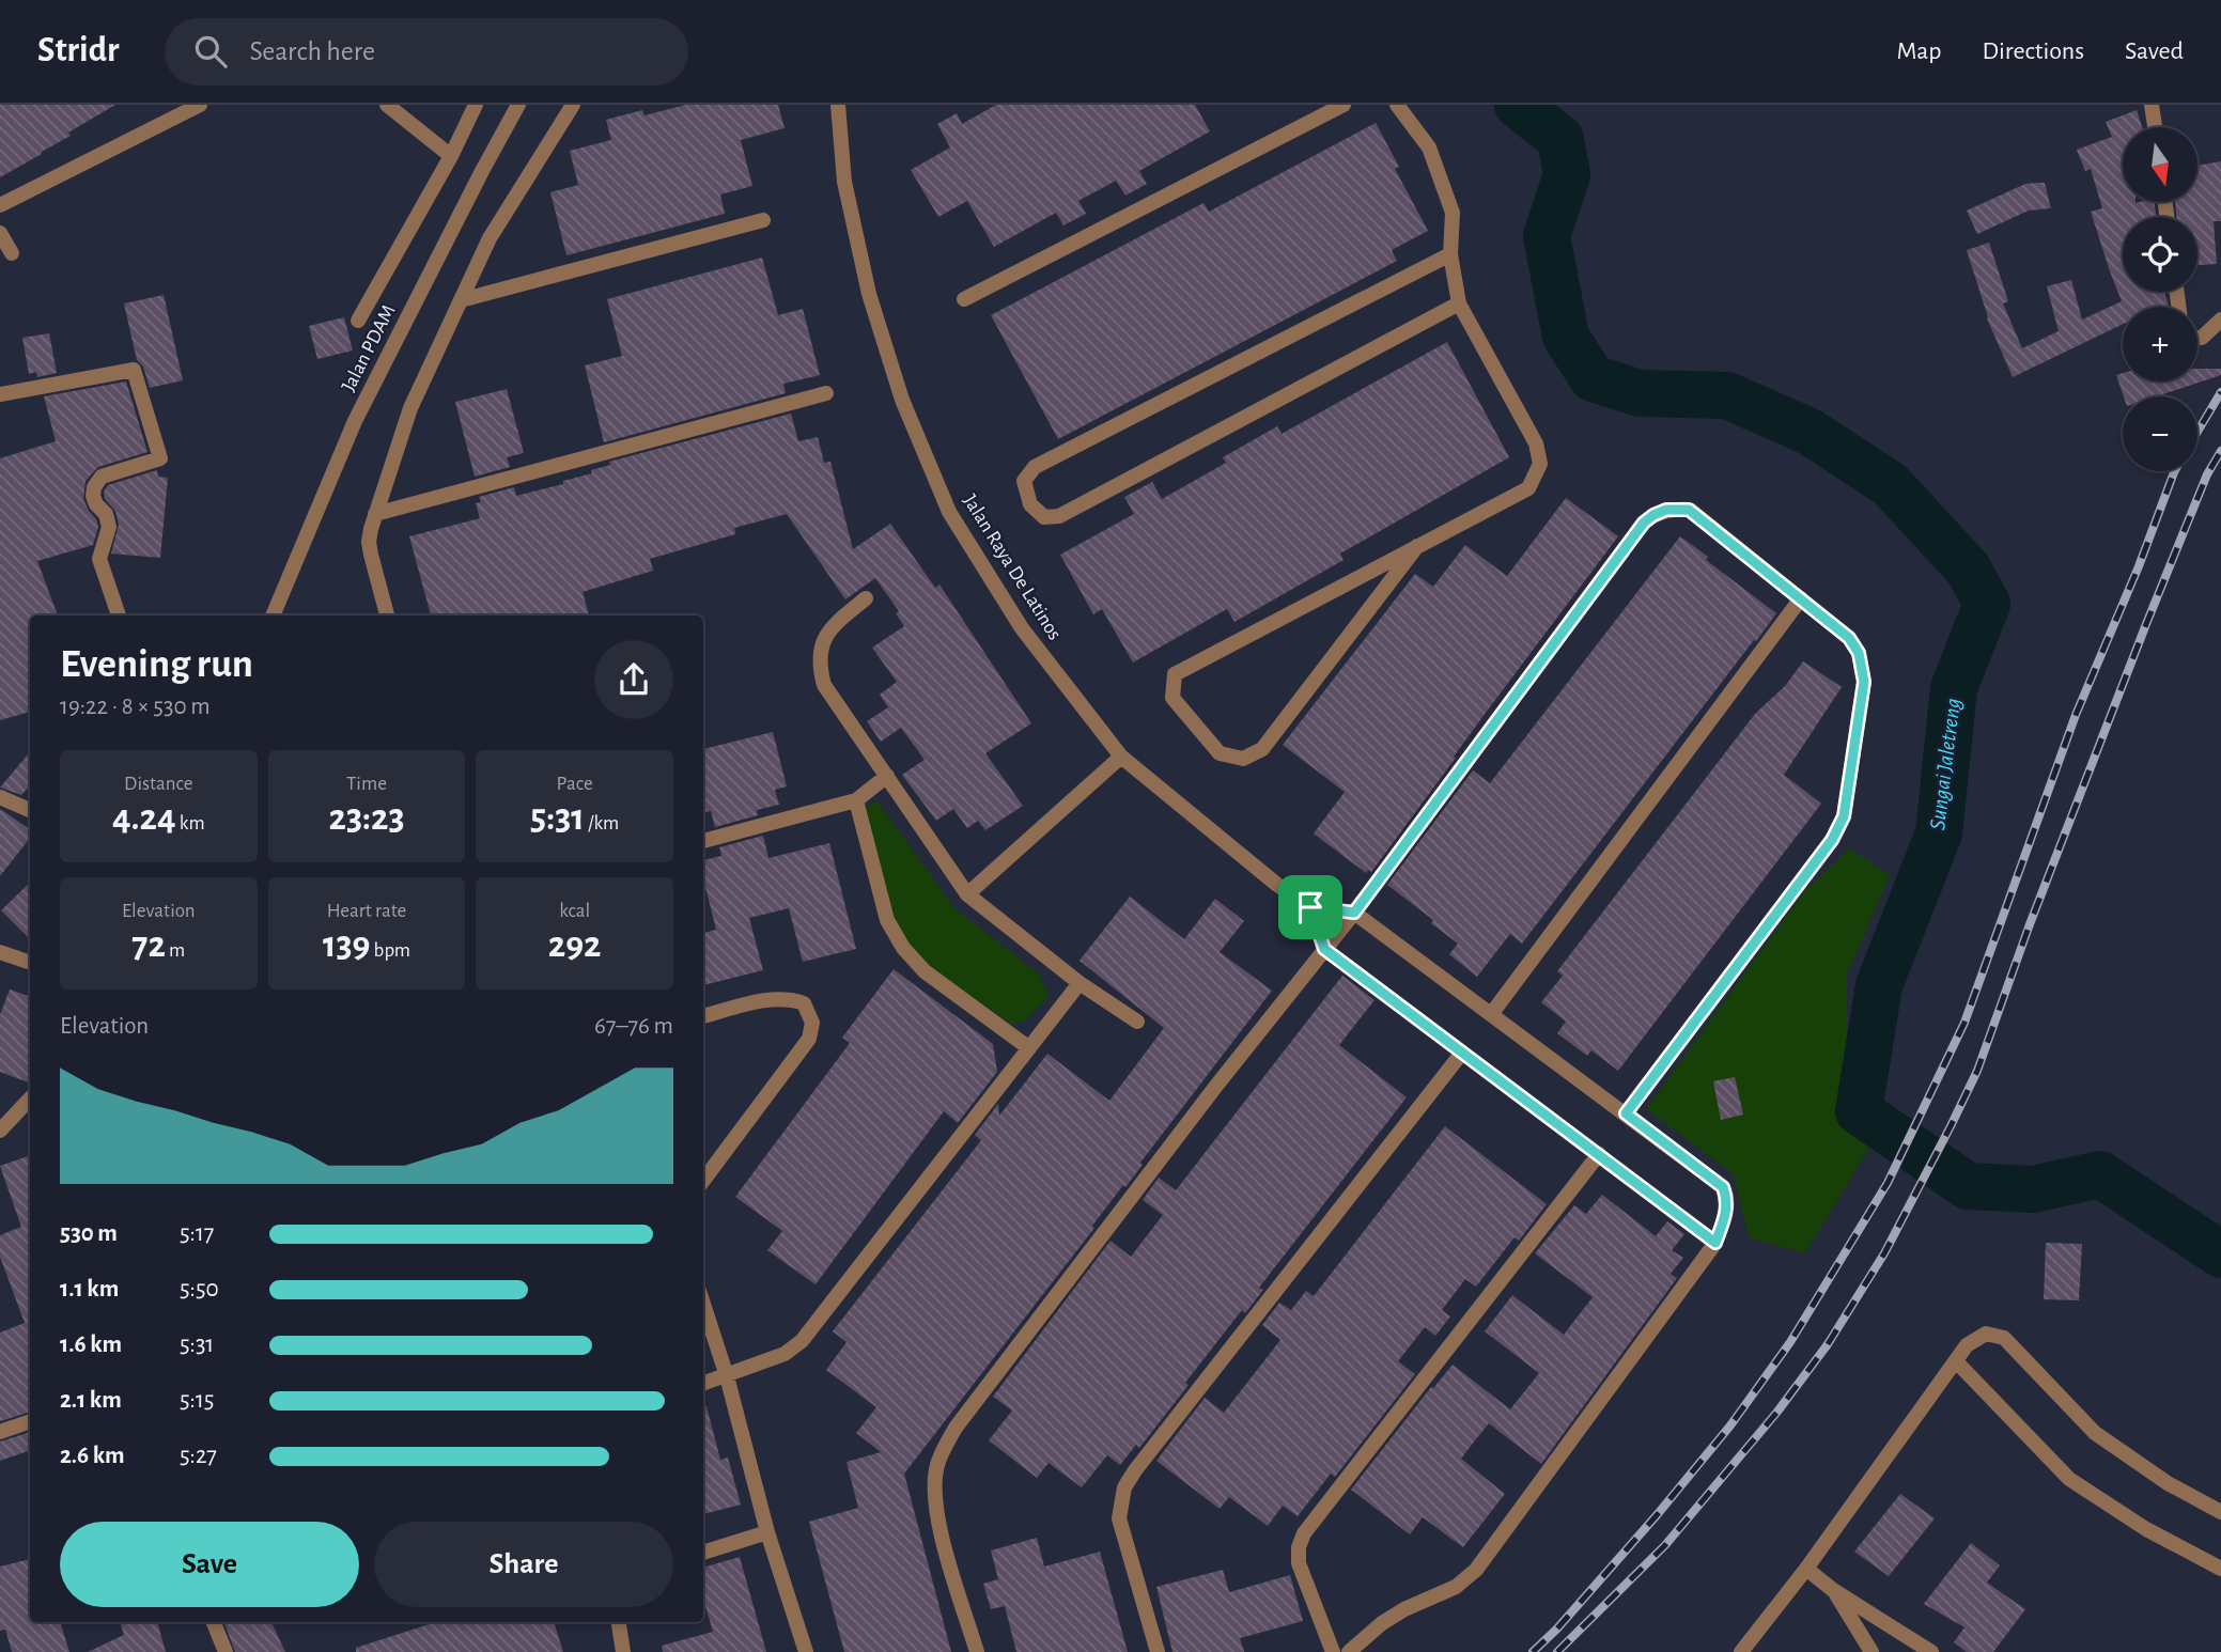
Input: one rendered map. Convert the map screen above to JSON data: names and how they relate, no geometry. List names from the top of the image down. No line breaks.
{"streets":{"street":["Jalan PDAM","Jalan Raya De Latinos"]},"water":["Sungai Jaletreng"],"north":"bottom","page":{"header":"Stridr","search":"Search here","nav":["Map","Directions","Saved"],"map_buttons":["+","−"],"heading":["Evening run","19:22 · 8 × 530 m"],"stats":[["Distance","4.24 km"],["Time","23:23"],["Pace","5:31 /km"],["Elevation","72 m"],["Heart rate","139 bpm"],["kcal","292"]],"chart":["Elevation","67–76 m"],"list":[{"name":"530 m","note":"5:17"},{"name":"1.1 km","note":"5:50"},{"name":"1.6 km","note":"5:31"},{"name":"2.1 km","note":"5:15"},{"name":"2.6 km","note":"5:27"}],"buttons":["Save","Share"]}}
